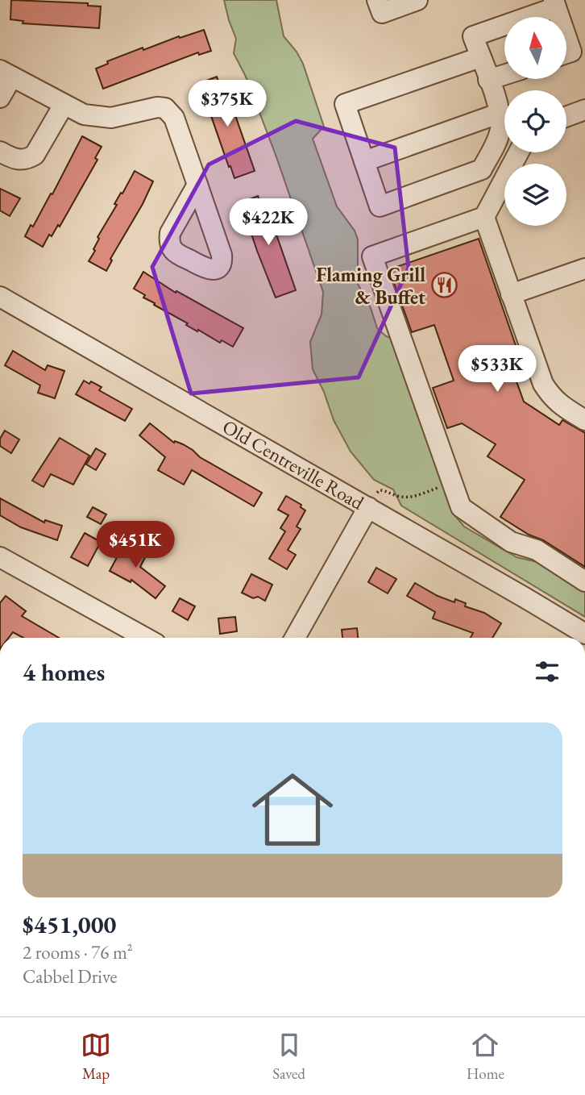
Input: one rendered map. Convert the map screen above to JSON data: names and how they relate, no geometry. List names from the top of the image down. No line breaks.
{"streets":{"street":["Old Centreville Road"]},"places":{"restaurant":["Flaming Grill & Buffet"]},"north":"top","page":{"price":["$375K","$422K","$533K","$451K"],"heading":"4 homes","list":[{"name":"$451,000","note":"2 rooms · 76 m² · Cabbel Drive"}],"tabs":["Map","Saved","Home"]}}
